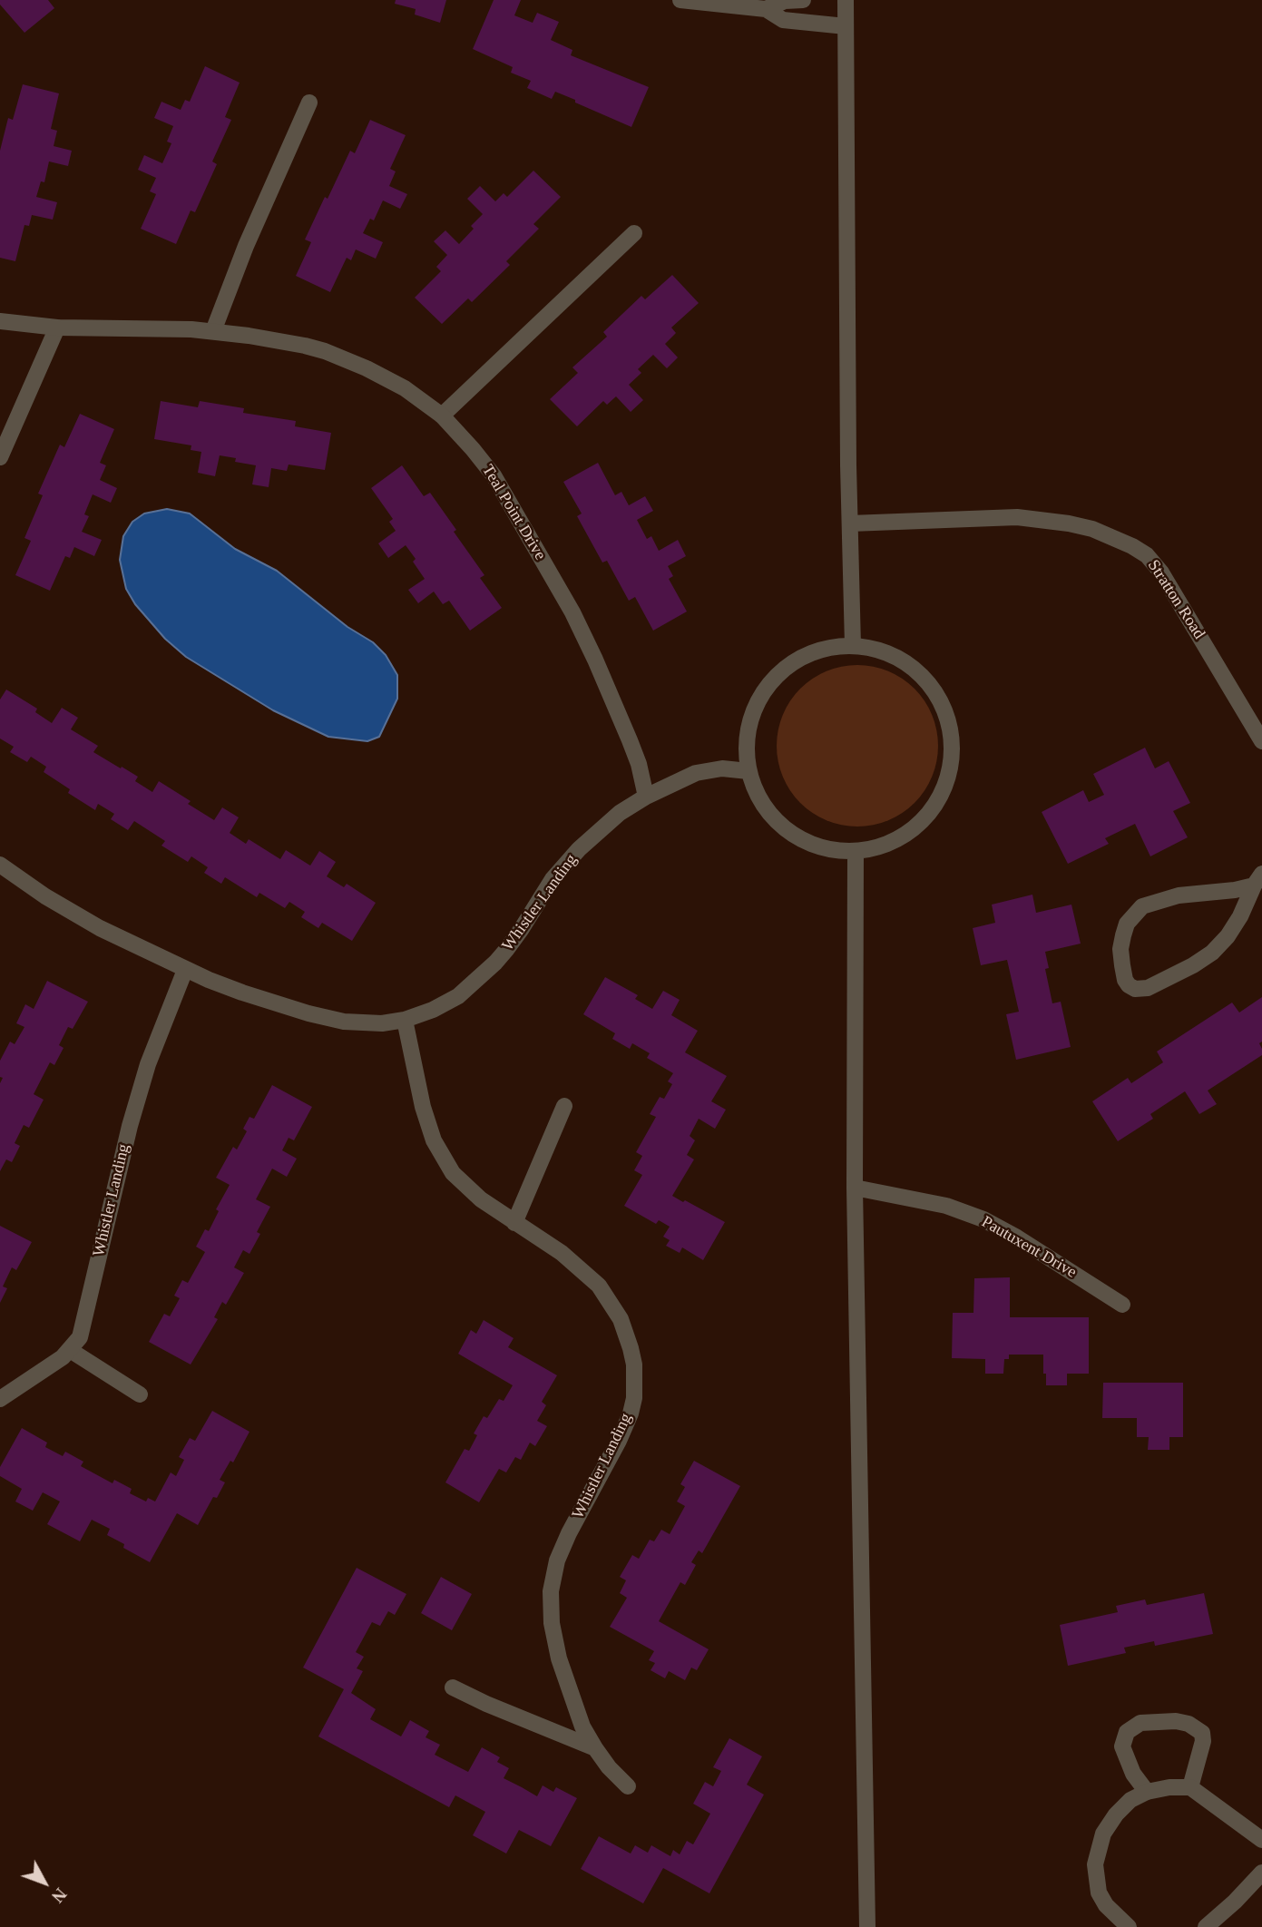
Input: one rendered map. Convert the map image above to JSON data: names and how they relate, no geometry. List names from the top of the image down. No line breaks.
{"streets":{"street":["Teal Point Drive","Stratton Road","Whistler Landing","Pautuxent Drive"]},"crossings":[["Teal Point Drive","Whistler Landing"]],"north":"bottom right"}
